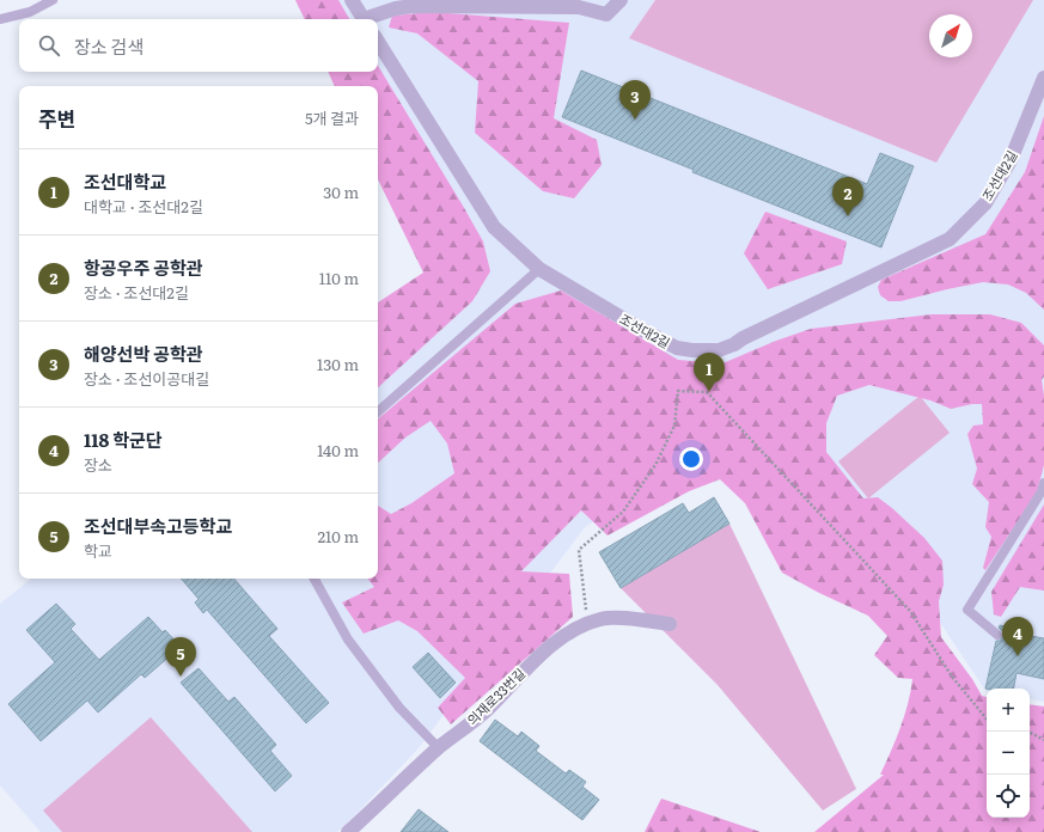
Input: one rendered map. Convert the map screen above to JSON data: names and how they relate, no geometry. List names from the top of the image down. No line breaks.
{"streets":{"street":["조선대2길","의재로33번길"]},"north":"top right","page":{"search":"장소 검색","pins":["3","2","1","4","5"],"heading":["주변","5개 결과"],"list":[{"mark":"1","name":"조선대학교","note":"대학교 · 조선대2길","value":"30 m"},{"mark":"2","name":"항공우주 공학관","note":"장소 · 조선대2길","value":"110 m"},{"mark":"3","name":"해양선박 공학관","note":"장소 · 조선이공대길","value":"130 m"},{"mark":"4","name":"118 학군단","note":"장소","value":"140 m"},{"mark":"5","name":"조선대부속고등학교","note":"학교","value":"210 m"}],"map_buttons":["+","−"]}}
